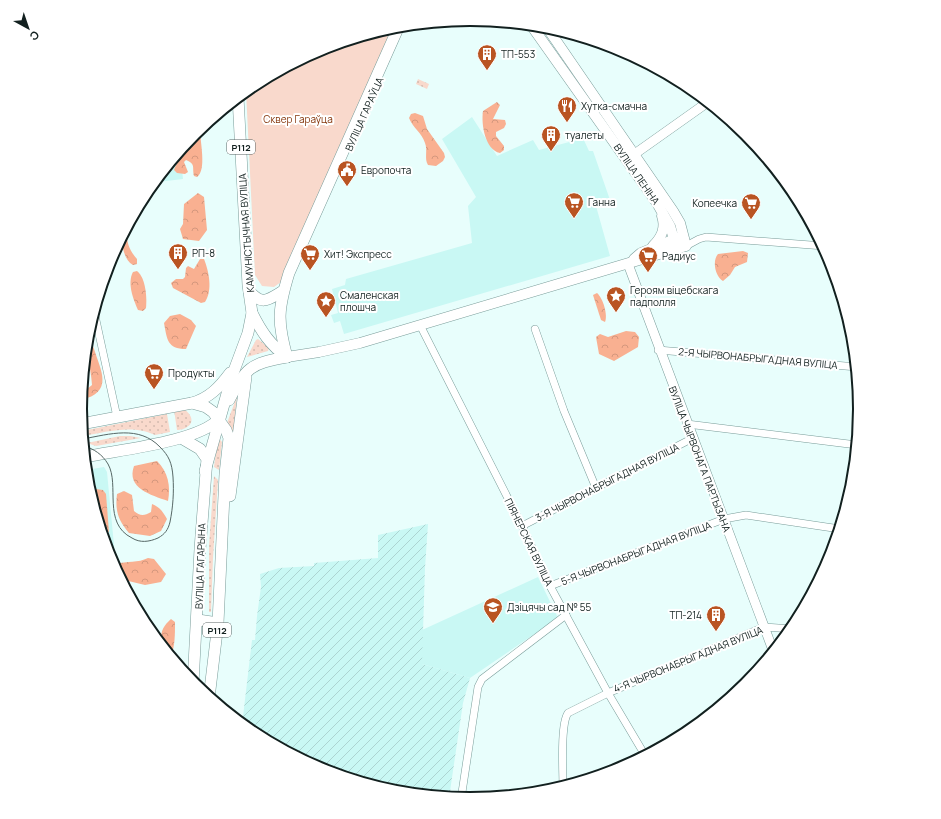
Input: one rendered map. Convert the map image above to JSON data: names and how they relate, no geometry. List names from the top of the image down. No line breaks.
{"streets":{"main road":["ВУЛІЦА ГАРАЎЦА","Р112","ВУЛІЦА ЛЕНІНА","КАМУНІСТЫЧНАЯ ВУЛІЦА","ВУЛІЦА ГАГАРЫНА"],"street":["2-Я ЧЫРВОНАБРЫГАДНАЯ ВУЛІЦА","ВУЛІЦА ЧЫРВОНАГА ПАРТЫЗАНА","3-Я ЧЫРВОНАБРЫГАДНАЯ ВУЛІЦА","ПІЯНЕРСКАЯ ВУЛІЦА","5-Я ЧЫРВОНАБРЫГАДНАЯ ВУЛІЦА","4-Я ЧЫРВОНАБРЫГАДНАЯ ВУЛІЦА"]},"crossings":[["КАМУНІСТЫЧНАЯ ВУЛІЦА","ВУЛІЦА ГАГАРЫНА"],["2-Я ЧЫРВОНАБРЫГАДНАЯ ВУЛІЦА","ВУЛІЦА ЧЫРВОНАГА ПАРТЫЗАНА"],["ВУЛІЦА ЧЫРВОНАГА ПАРТЫЗАНА","3-Я ЧЫРВОНАБРЫГАДНАЯ ВУЛІЦА"],["ВУЛІЦА ЧЫРВОНАГА ПАРТЫЗАНА","5-Я ЧЫРВОНАБРЫГАДНАЯ ВУЛІЦА"],["ВУЛІЦА ЧЫРВОНАГА ПАРТЫЗАНА","4-Я ЧЫРВОНАБРЫГАДНАЯ ВУЛІЦА"],["3-Я ЧЫРВОНАБРЫГАДНАЯ ВУЛІЦА","ПІЯНЕРСКАЯ ВУЛІЦА"],["ПІЯНЕРСКАЯ ВУЛІЦА","5-Я ЧЫРВОНАБРЫГАДНАЯ ВУЛІЦА"],["ПІЯНЕРСКАЯ ВУЛІЦА","4-Я ЧЫРВОНАБРЫГАДНАЯ ВУЛІЦА"]],"parks":["Сквер Гараўца"],"places":{"building":["ТП-553","туалеты","РП-8","ТП-214"],"restaurant":["Хутка-смачна"],"public building":["Европочта"],"supermarket":["Ганна","Копеечка","Хит! Экспресс","Радиус","Продукты"],"place":["Героям віцебскага падполля","Смаленская плошча"],"school or university":["Дзіцячы сад № 55"]},"north":"bottom right"}
